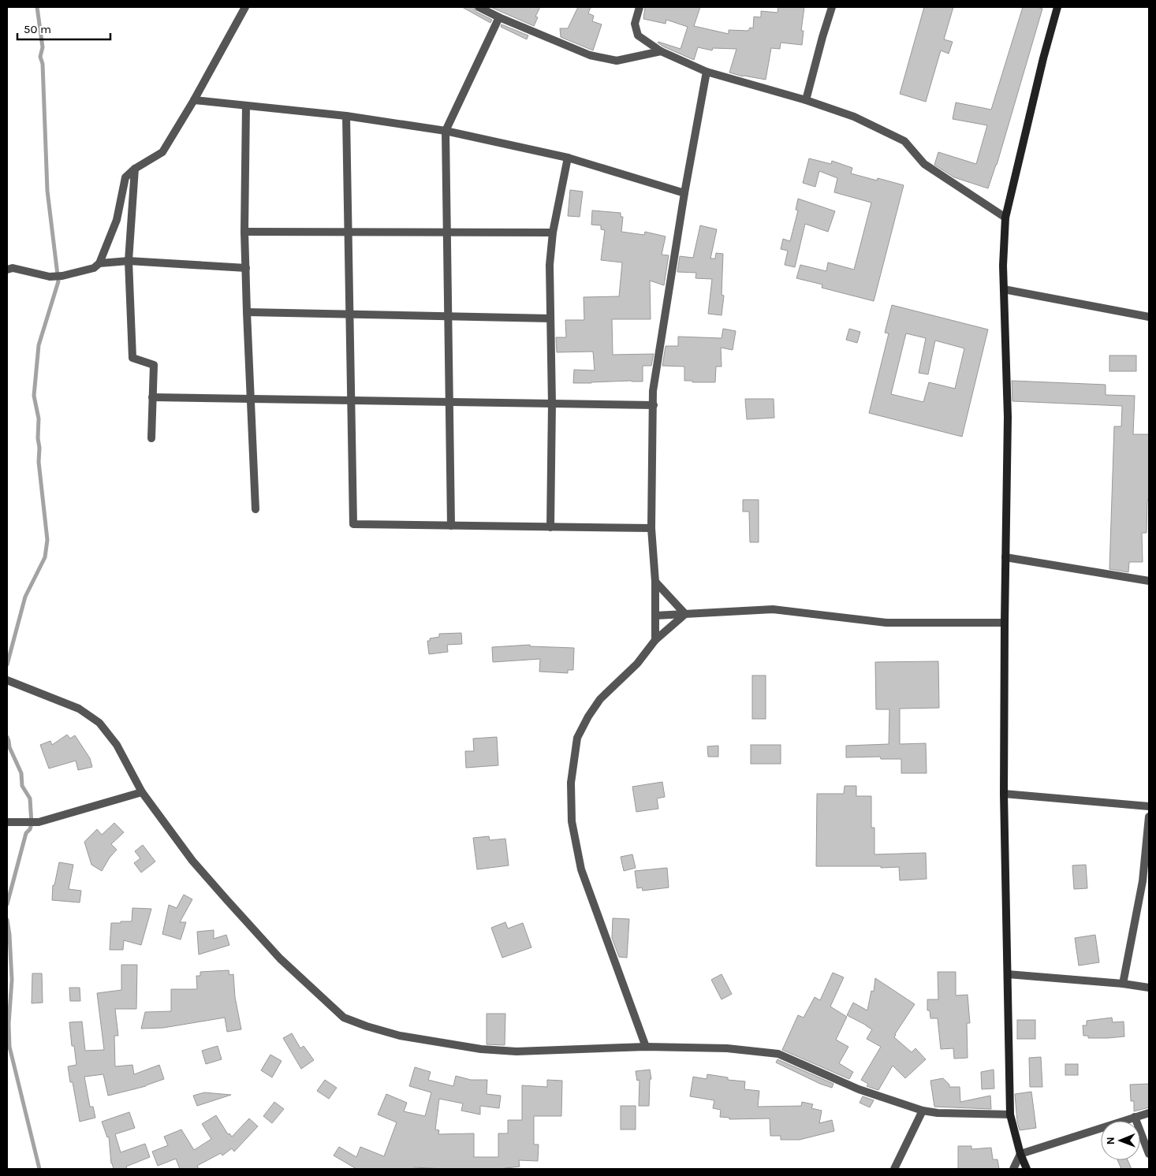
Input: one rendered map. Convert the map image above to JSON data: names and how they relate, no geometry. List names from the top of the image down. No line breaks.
{"scale_bar":"50 m","north":"left"}
